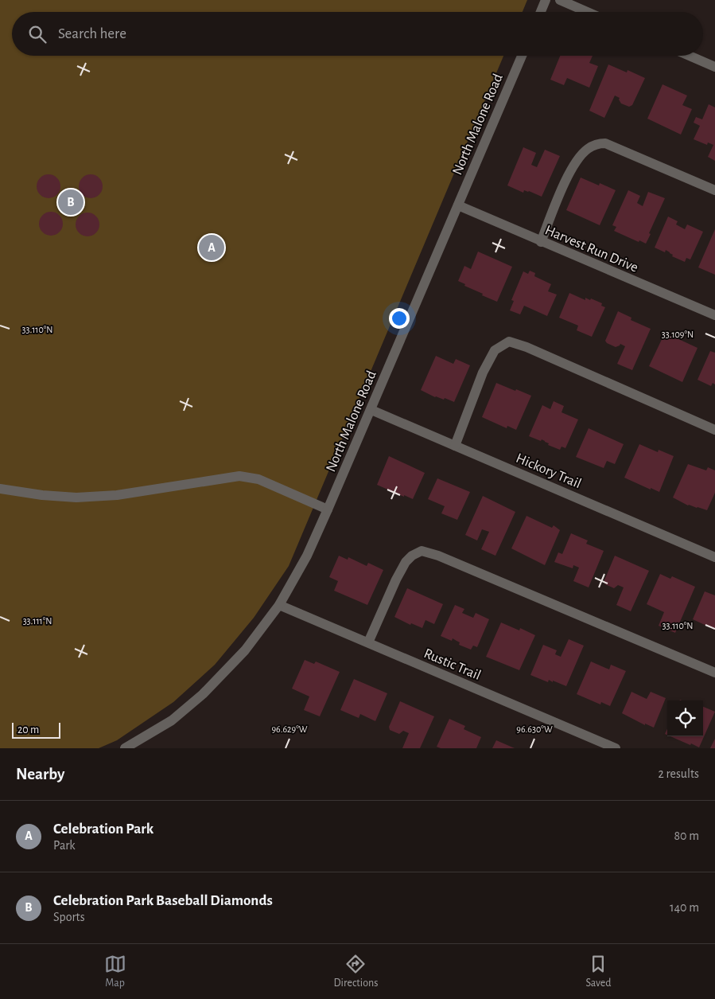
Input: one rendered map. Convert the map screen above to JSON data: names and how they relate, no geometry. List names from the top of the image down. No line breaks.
{"streets":{"street":["North Malone Road","Harvest Run Drive","Hickory Trail","Rustic Trail"]},"crossings":[["North Malone Road","Harvest Run Drive"],["North Malone Road","Hickory Trail"],["North Malone Road","Rustic Trail"]],"scale_bar":"20 m","page":{"search":"Search here","pins":["B","A"],"scale":"20 m","heading":["Nearby","2 results"],"list":[{"mark":"A","name":"Celebration Park","note":"Park","value":"80 m"},{"mark":"B","name":"Celebration Park Baseball Diamonds","note":"Sports","value":"140 m"}],"nav":["Map","Directions","Saved"]},"coordinates":["33.110°N","33.109°N","33.111°N","96.629°W","96.630°W"]}
